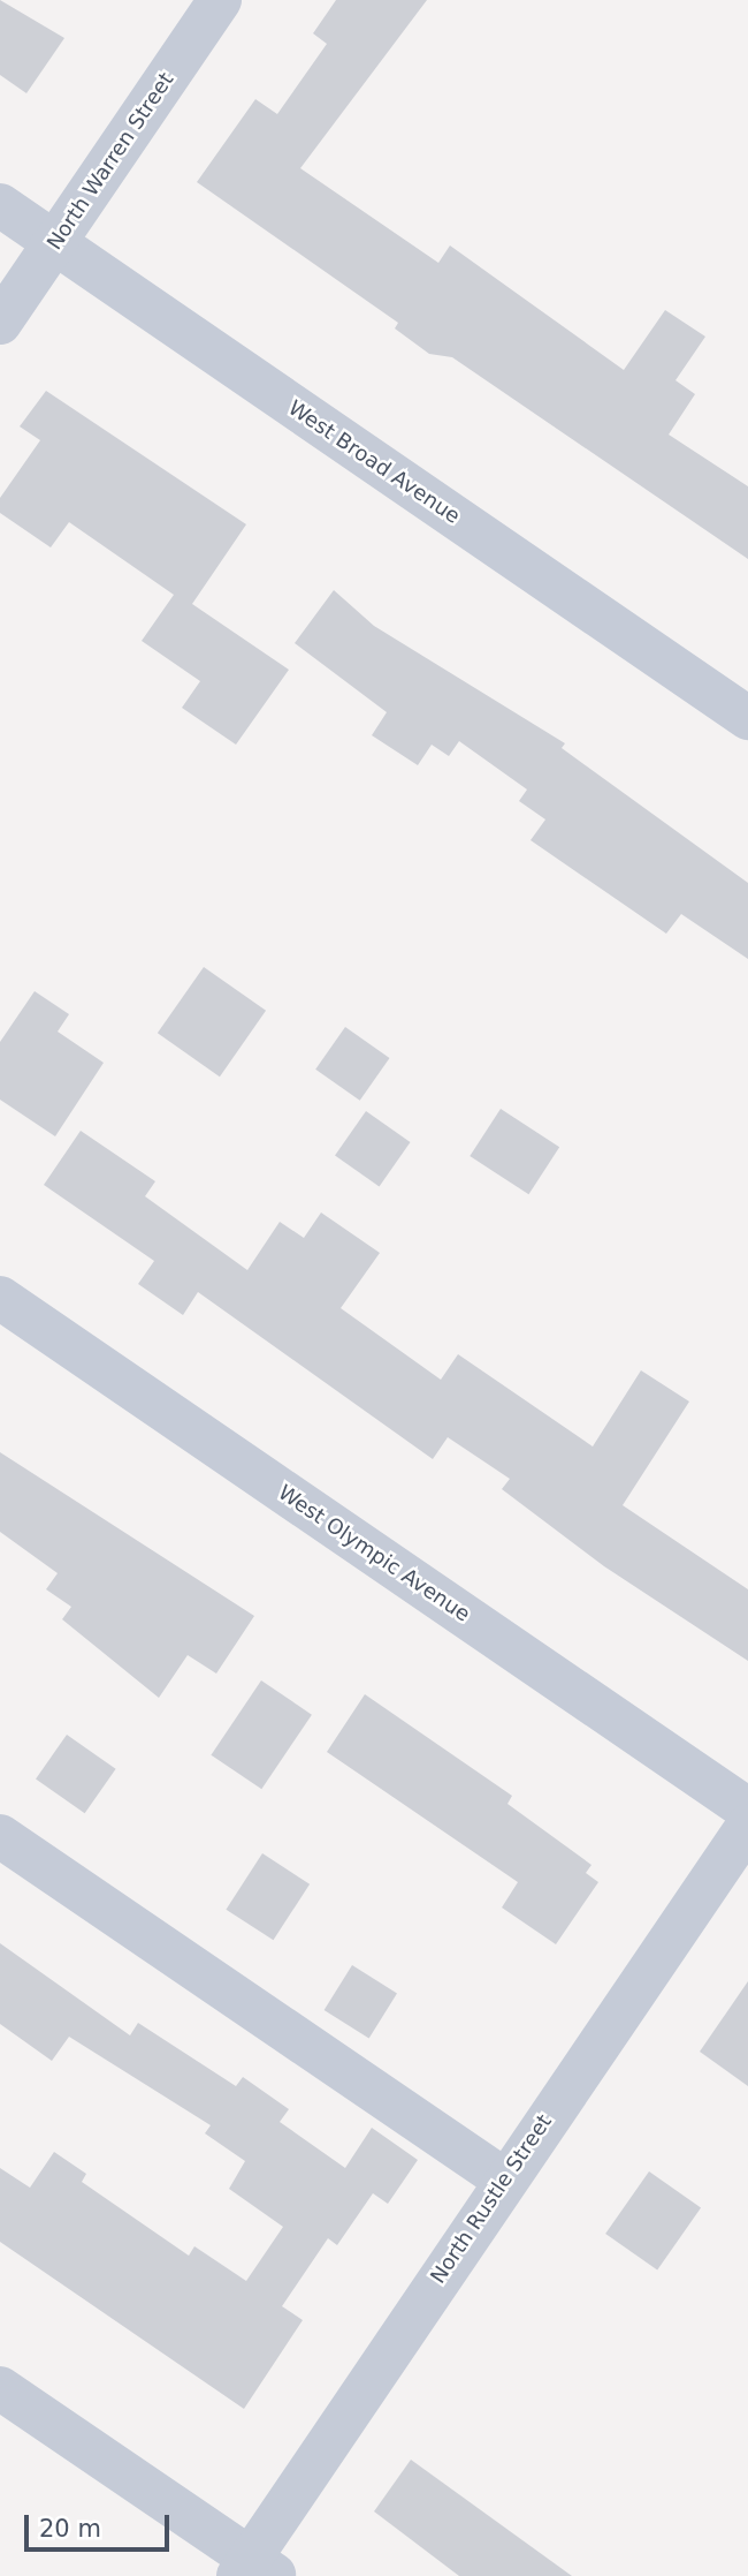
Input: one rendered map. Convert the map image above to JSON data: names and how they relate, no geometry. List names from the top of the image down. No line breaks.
{"streets":{"street":["North Warren Street","West Broad Avenue","West Olympic Avenue","North Rustle Street"]},"crossings":[["North Warren Street","West Broad Avenue"]],"scale_bar":"20 m"}
